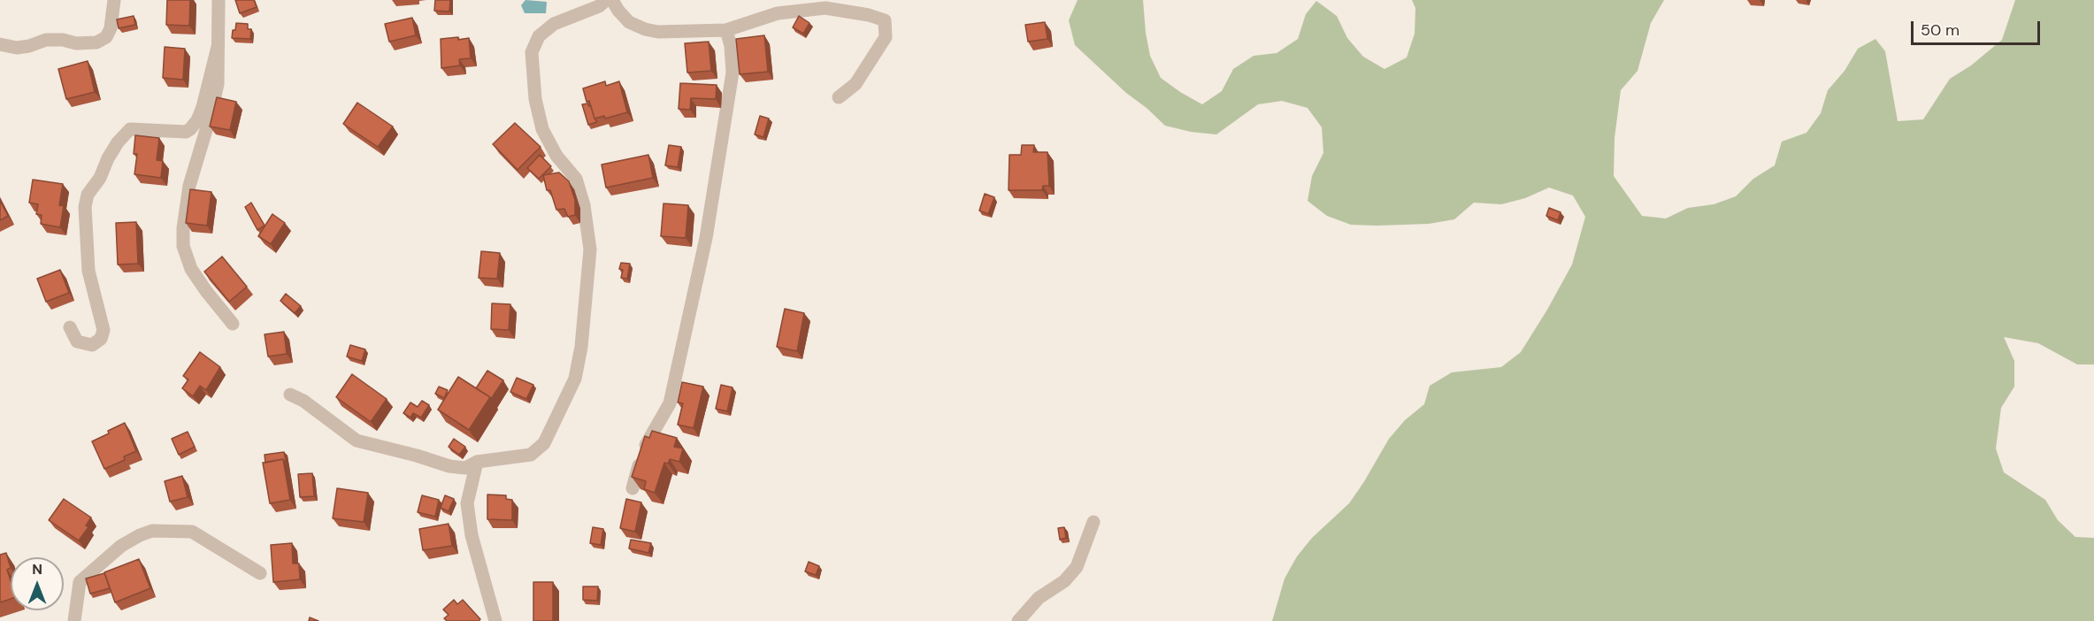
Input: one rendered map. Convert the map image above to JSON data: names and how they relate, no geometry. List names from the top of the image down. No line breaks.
{"scale_bar":"50 m","north":"top"}
